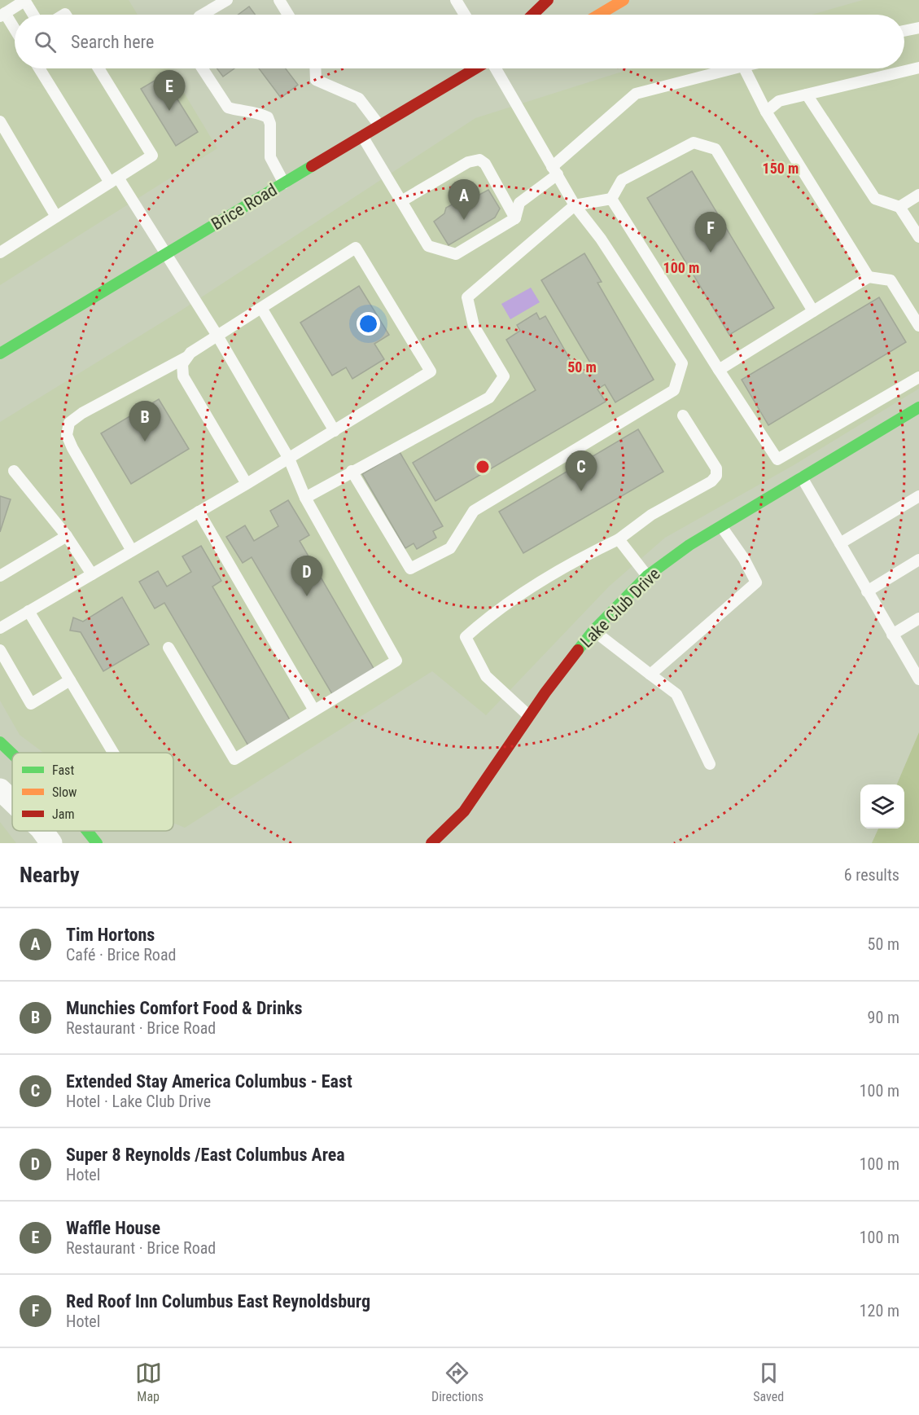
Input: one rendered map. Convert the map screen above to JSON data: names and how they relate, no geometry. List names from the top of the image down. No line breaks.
{"streets":{"street":["Brice Road","Lake Club Drive"]},"legend":["Fast","Slow","Jam"],"page":{"search":"Search here","pins":["E","A","F","B","C","D"],"heading":["Nearby","6 results"],"list":[{"mark":"A","name":"Tim Hortons","note":"Café · Brice Road","value":"50 m"},{"mark":"B","name":"Munchies Comfort Food & Drinks","note":"Restaurant · Brice Road","value":"90 m"},{"mark":"C","name":"Extended Stay America Columbus - East","note":"Hotel · Lake Club Drive","value":"100 m"},{"mark":"D","name":"Super 8 Reynolds /East Columbus Area","note":"Hotel","value":"100 m"},{"mark":"E","name":"Waffle House","note":"Restaurant · Brice Road","value":"100 m"},{"mark":"F","name":"Red Roof Inn Columbus East Reynoldsburg","note":"Hotel","value":"120 m"}],"nav":["Map","Directions","Saved"]},"rings":["150 m","100 m","50 m"]}
